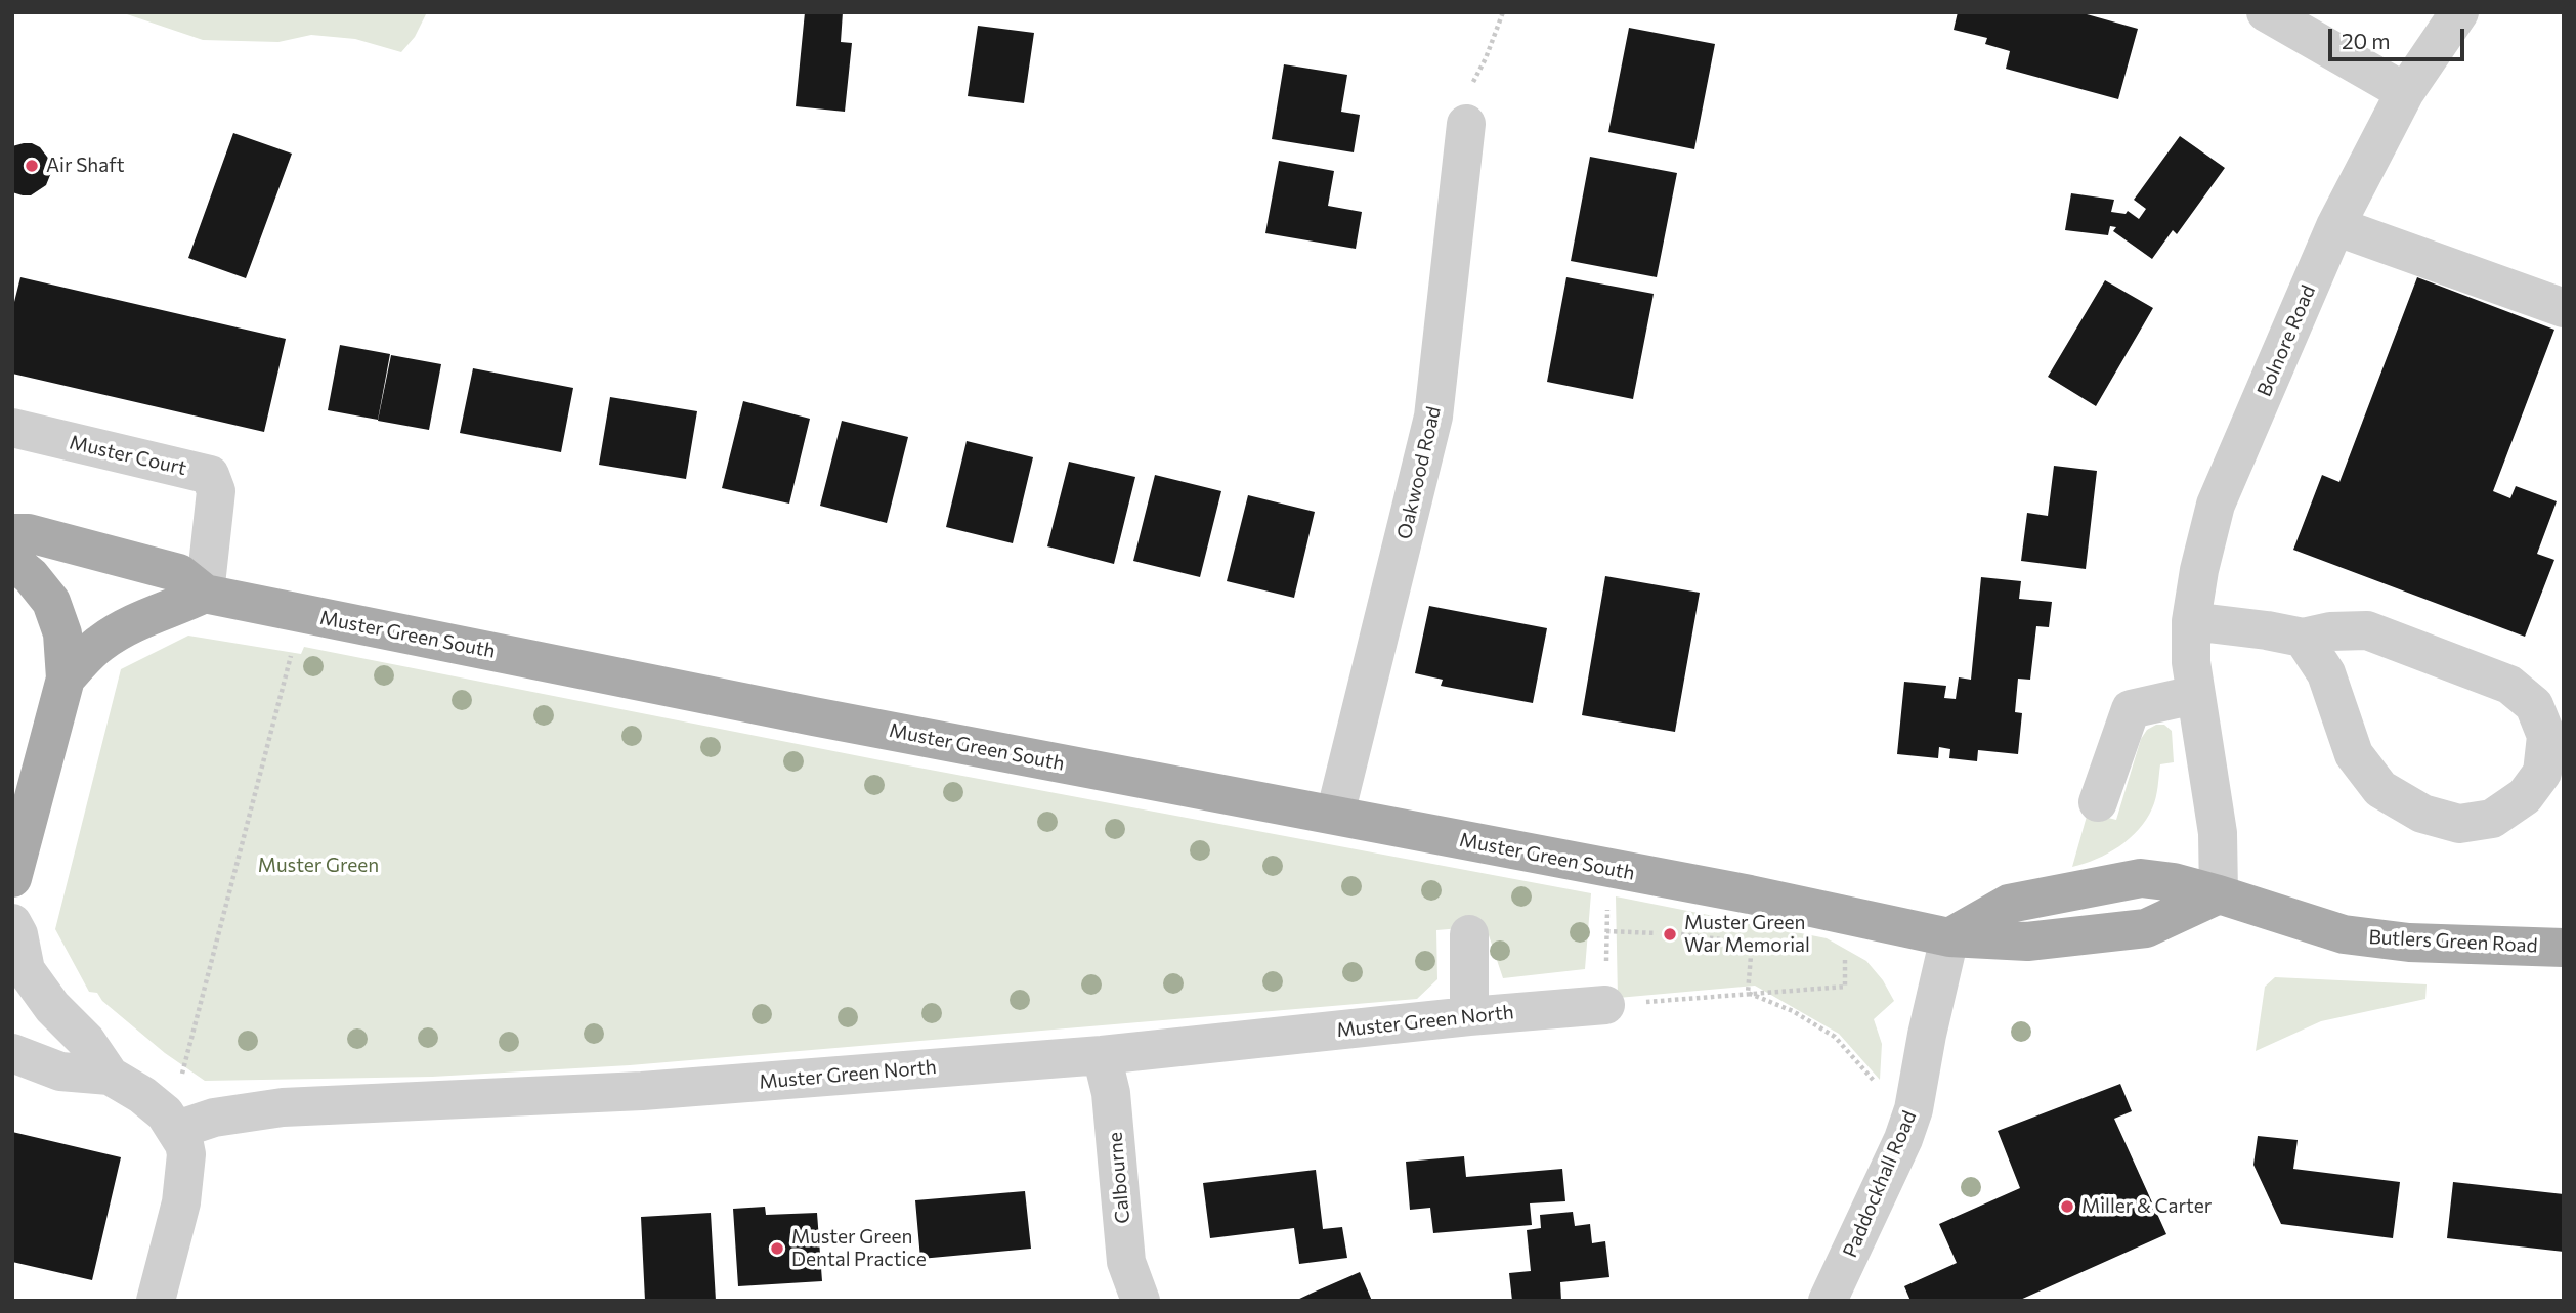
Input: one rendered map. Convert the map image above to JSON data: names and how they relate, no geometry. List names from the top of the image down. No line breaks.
{"streets":{"main road":["Muster Green South","Butlers Green Road"],"street":["Bolnore Road","Muster Court","Oakwood Road","Muster Green North","Calbourne","Paddockhall Road"]},"crossings":[["Bolnore Road","Butlers Green Road"],["Muster Court","Muster Green South"],["Oakwood Road","Muster Green South"],["Muster Green South","Paddockhall Road"],["Muster Green North","Calbourne"]],"parks":["Muster Green"],"places":["Air Shaft","Muster Green War Memorial","Miller & Carter","Muster Green Dental Practice"],"scale_bar":"20 m"}
